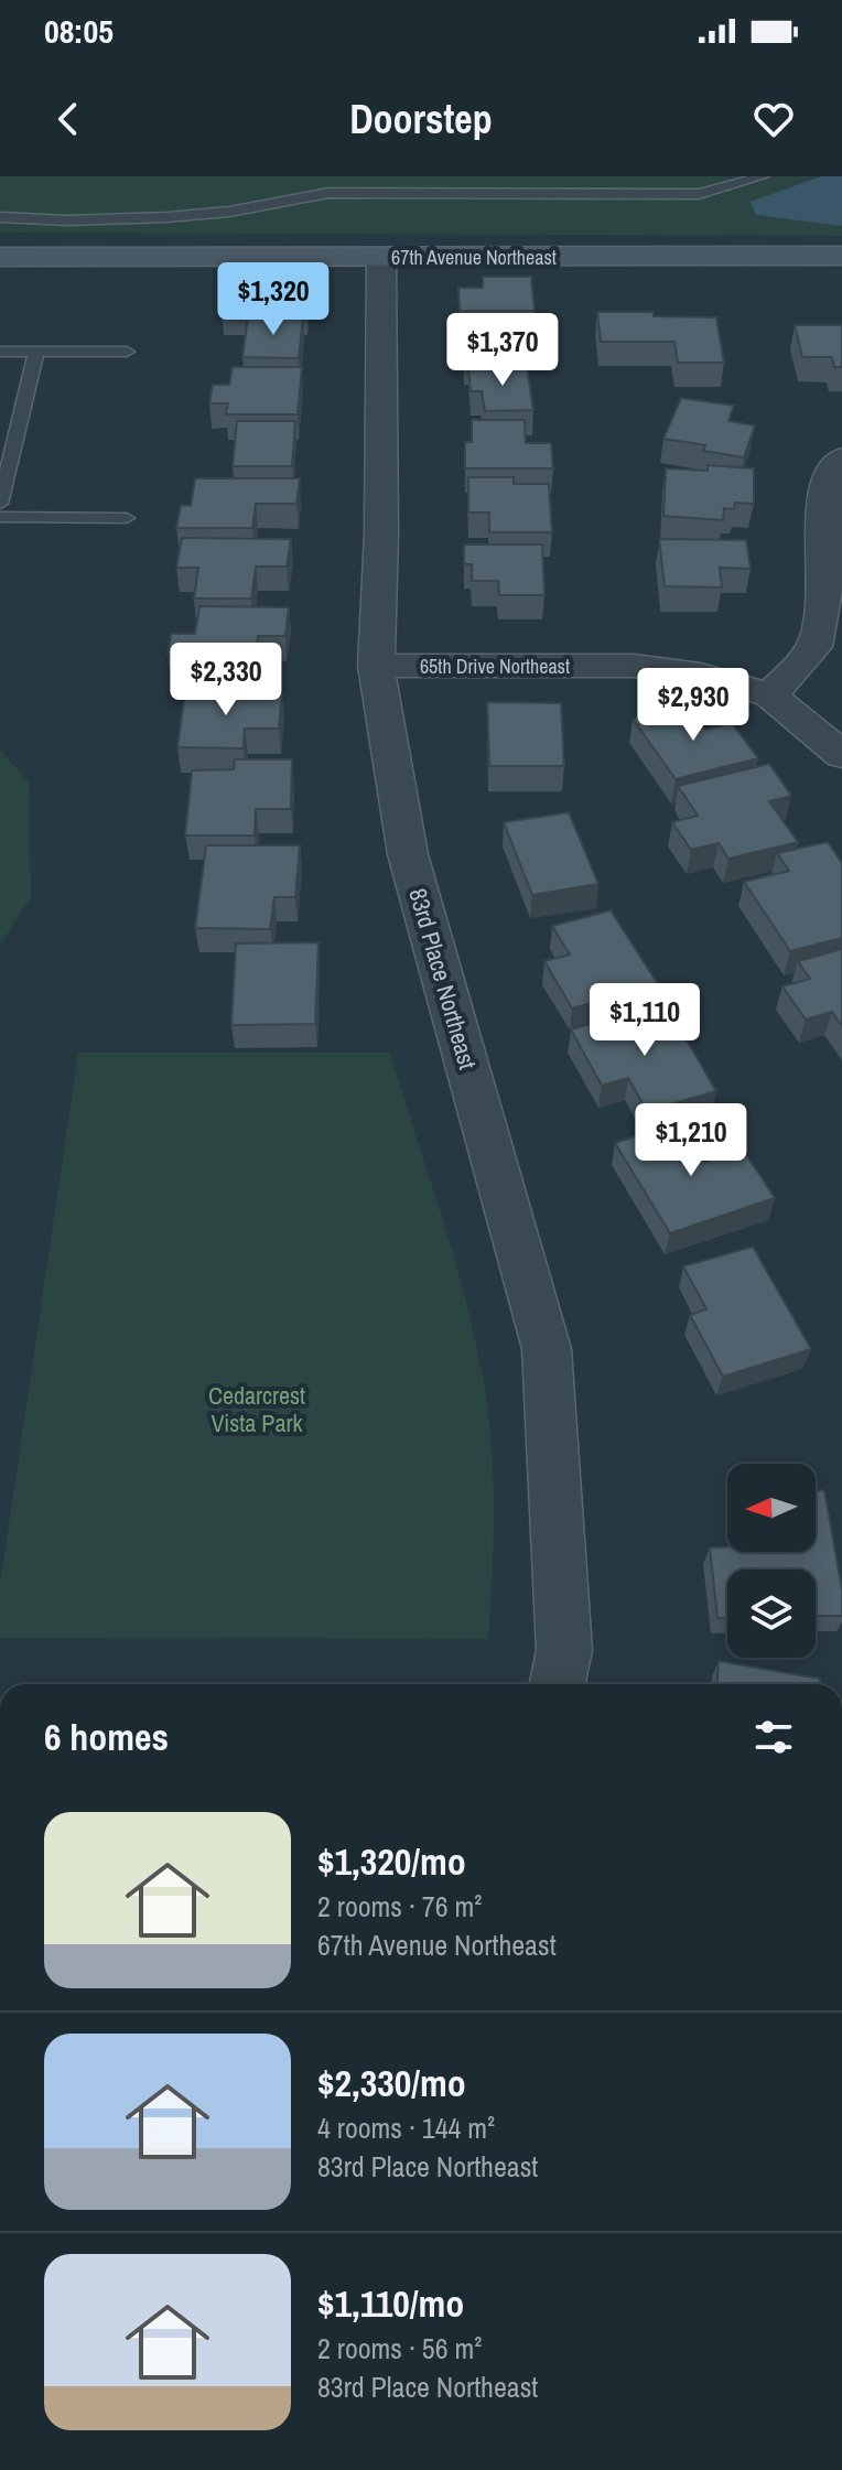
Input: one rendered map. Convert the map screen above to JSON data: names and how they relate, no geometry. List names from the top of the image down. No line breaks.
{"streets":{"main road":["67th Avenue Northeast"],"street":["65th Drive Northeast","83rd Place Northeast"]},"crossings":[["67th Avenue Northeast","83rd Place Northeast"],["65th Drive Northeast","83rd Place Northeast"]],"parks":["Cedarcrest Vista Park"],"north":"left","page":{"status":"08:05","header":"Doorstep","price":["$1,320","$1,370","$2,330","$2,930","$1,110","$1,210"],"heading":"6 homes","list":[{"name":"$1,320/mo","note":"2 rooms · 76 m² · 67th Avenue Northeast"},{"name":"$2,330/mo","note":"4 rooms · 144 m² · 83rd Place Northeast"},{"name":"$1,110/mo","note":"2 rooms · 56 m² · 83rd Place Northeast"}]}}
